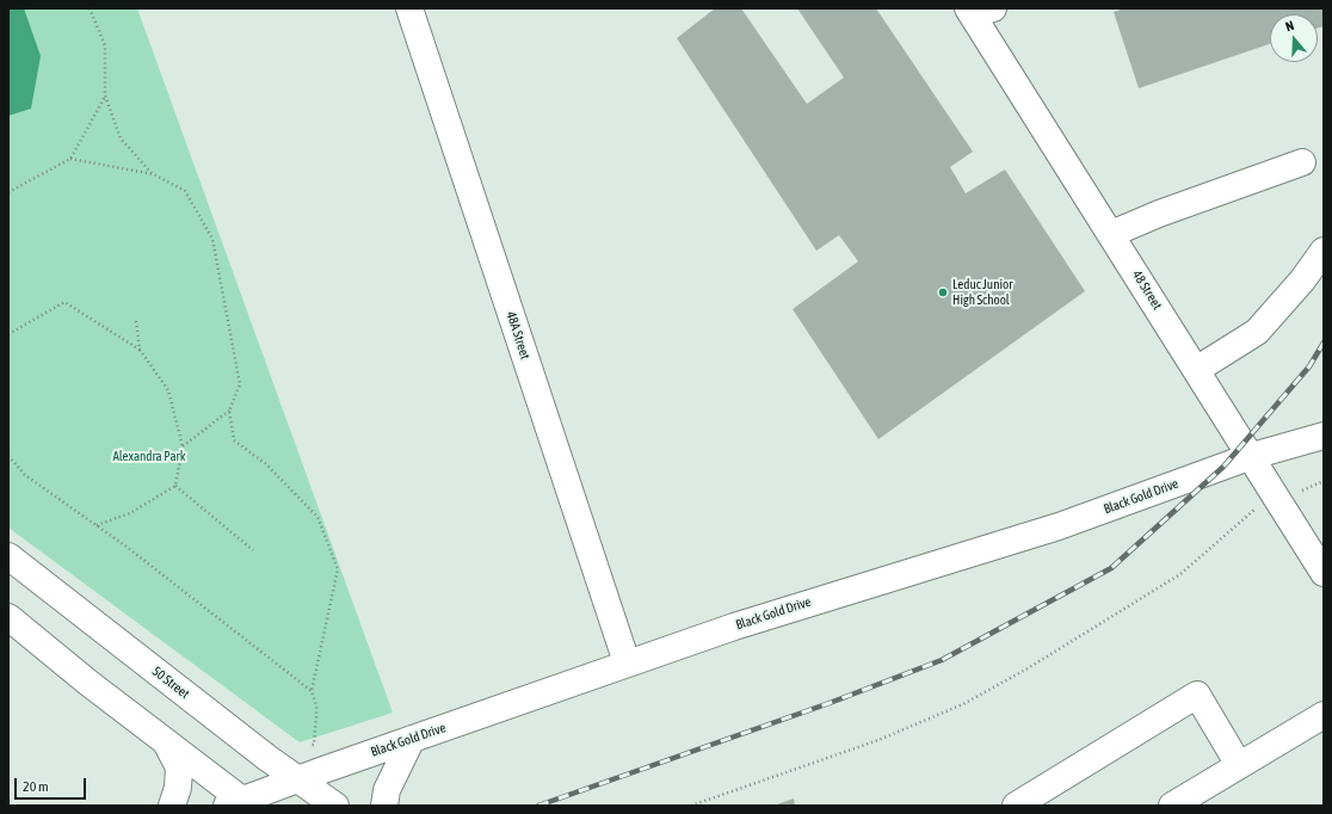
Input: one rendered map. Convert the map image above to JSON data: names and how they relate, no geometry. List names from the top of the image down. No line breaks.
{"streets":{"main road":["48 Street","48A Street","Black Gold Drive","50 Street"]},"crossings":[["48 Street","Black Gold Drive"],["48A Street","Black Gold Drive"],["Black Gold Drive","50 Street"]],"parks":["Alexandra Park"],"places":["Leduc Junior High School"],"scale_bar":"20 m","north":"top"}
